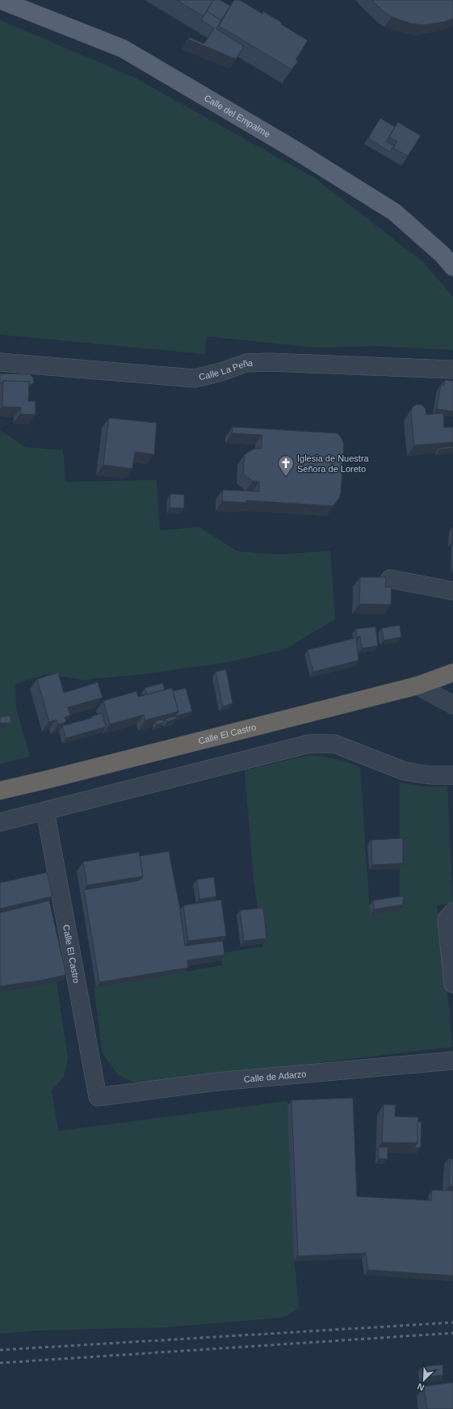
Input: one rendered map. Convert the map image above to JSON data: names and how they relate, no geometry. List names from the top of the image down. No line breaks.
{"streets":{"highway":["Calle El Castro"],"main road":["Calle del Empalme"],"street":["Calle La Peña","Calle de Adarzo"]},"crossings":[["Calle El Castro","Calle de Adarzo"]],"places":{"church":["Iglesia de Nuestra Señora de Loreto"]},"north":"bottom left"}
